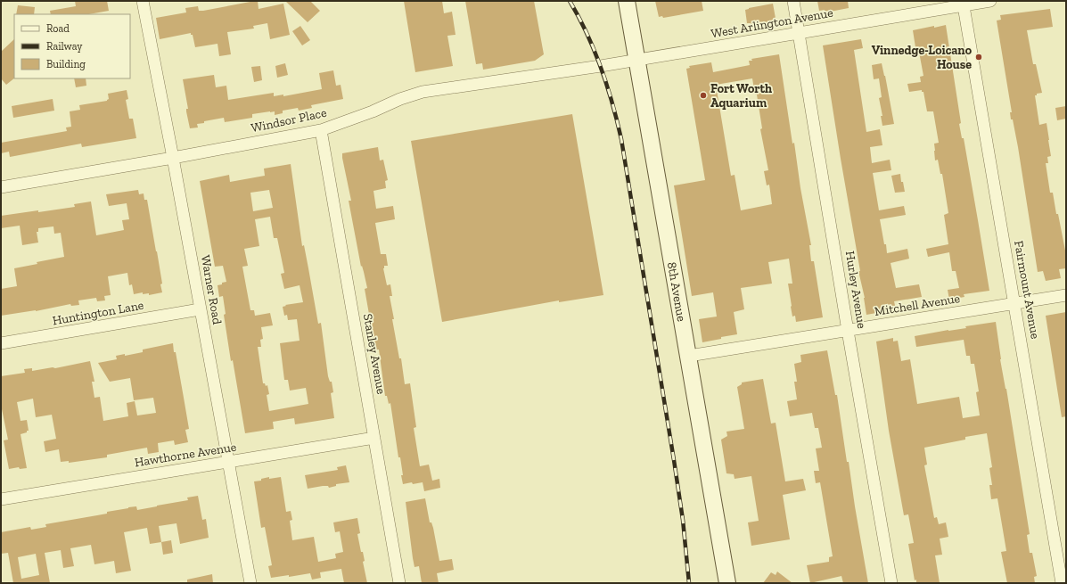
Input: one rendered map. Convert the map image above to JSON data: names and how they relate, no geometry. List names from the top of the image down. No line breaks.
{"streets":{"main road":["8th Avenue"],"street":["West Arlington Avenue","Windsor Place","Warner Road","Hurley Avenue","Fairmount Avenue","Mitchell Avenue","Huntington Lane","Stanley Avenue","Hawthorne Avenue"]},"crossings":[["West Arlington Avenue","Windsor Place"],["West Arlington Avenue","Hurley Avenue"],["West Arlington Avenue","Fairmount Avenue"],["West Arlington Avenue","8th Avenue"],["Windsor Place","Warner Road"],["Windsor Place","Stanley Avenue"],["Warner Road","Huntington Lane"],["Warner Road","Hawthorne Avenue"],["Hurley Avenue","Mitchell Avenue"],["Fairmount Avenue","Mitchell Avenue"],["8th Avenue","Mitchell Avenue"],["Stanley Avenue","Hawthorne Avenue"]],"places":["Vinnedge-Loicano House","Fort Worth Aquarium"],"legend":["Road","Railway","Building"]}
